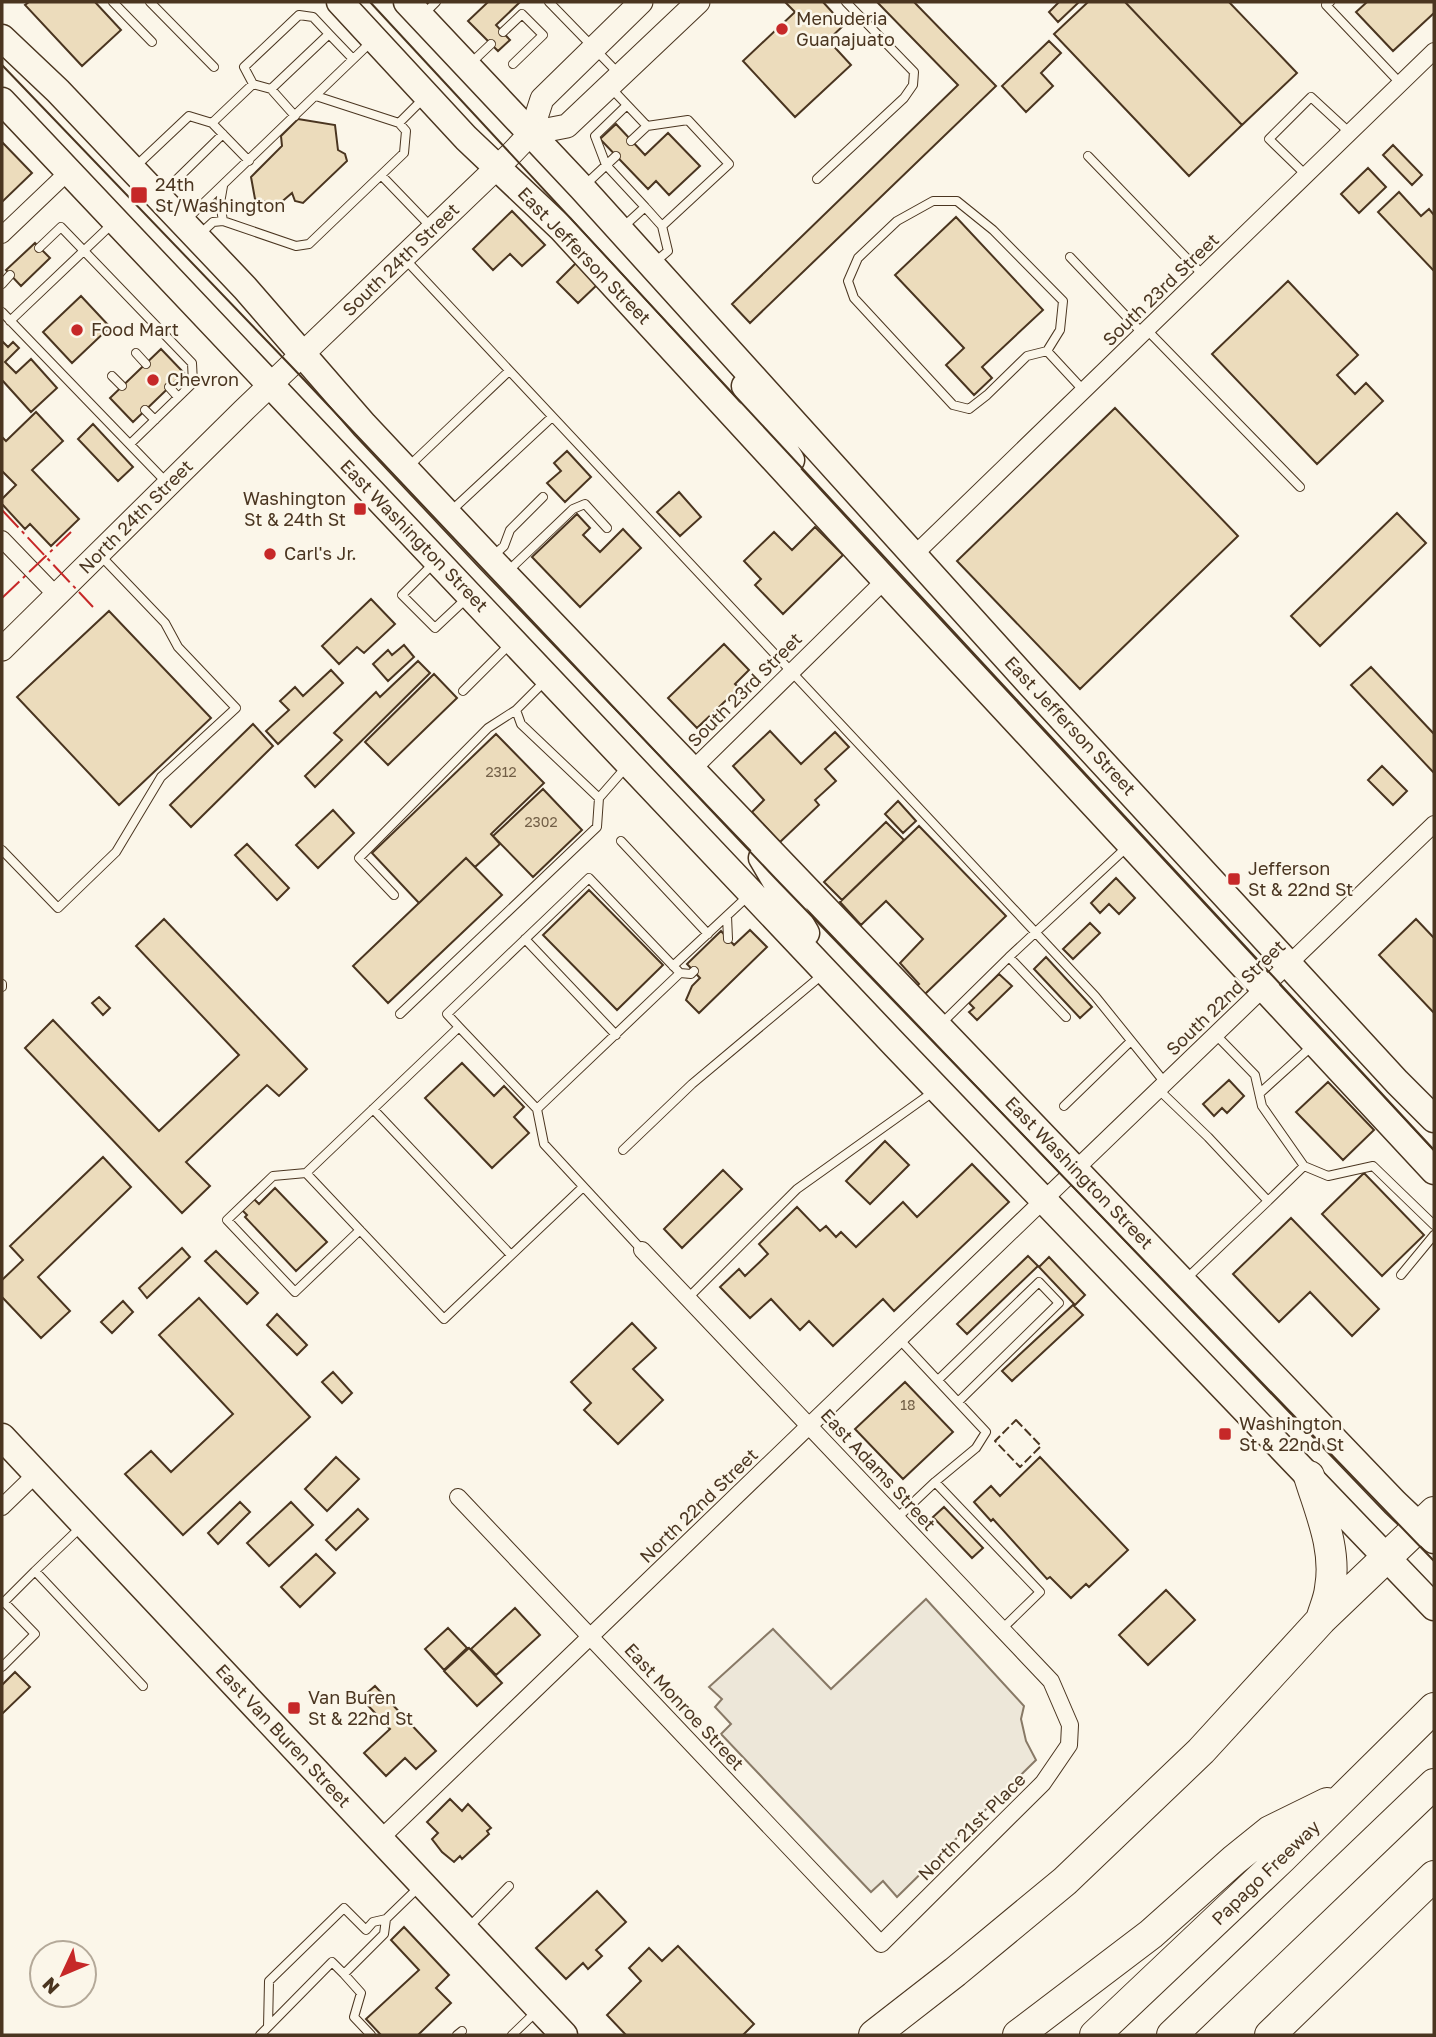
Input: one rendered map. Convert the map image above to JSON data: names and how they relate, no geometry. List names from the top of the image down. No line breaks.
{"streets":{"highway":["Papago Freeway"],"main road":["East Jefferson Street","South 24th Street","North 24th Street","East Washington Street","East Van Buren Street"],"street":["South 23rd Street","South 22nd Street","East Adams Street","North 22nd Street","East Monroe Street","North 21st Place"]},"crossings":[["East Jefferson Street","South 24th Street"],["East Jefferson Street","South 23rd Street"],["East Jefferson Street","South 22nd Street"],["South 24th Street","North 24th Street"],["South 24th Street","East Washington Street"],["South 23rd Street","East Washington Street"],["North 24th Street","East Washington Street"],["East Washington Street","South 22nd Street"],["East Washington Street","North 22nd Street"],["South 22nd Street","North 22nd Street"],["East Adams Street","North 22nd Street"],["East Adams Street","North 21st Place"],["North 22nd Street","East Monroe Street"],["North 22nd Street","East Van Buren Street"],["East Monroe Street","North 21st Place"]],"places":{"other":["Menuderia Guanajuato","Food Mart","Chevron","Carl's Jr."],"transit":["24th St/Washington","Washington St & 24th St","Jefferson St & 22nd St","Washington St & 22nd St","Van Buren St & 22nd St"]},"house_numbers":["2312","2302","18"],"north":"bottom left"}
